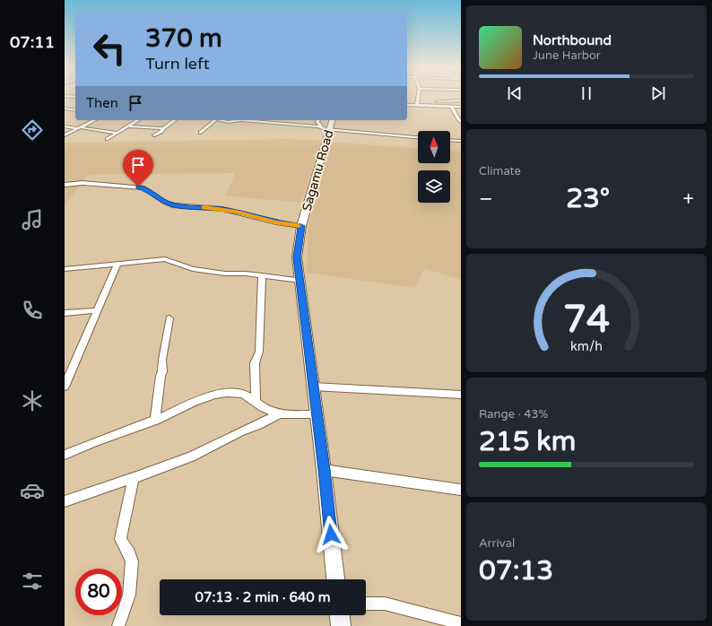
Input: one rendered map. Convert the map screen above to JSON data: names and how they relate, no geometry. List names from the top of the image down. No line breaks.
{"streets":{"highway":["Sagamu Road"]},"north":"top","page":{"tabs":"07:11","turn":["370 m","Turn left"],"song":["Northbound","June Harbor"],"then":"Then","tile":["Climate",["Range · 43%","215 km"],["Arrival","07:13"]],"heat":["−","23°","+"],"limit":"80","trip":"07:13 · 2 min · 640 m","gauge":["74","km/h"]}}
